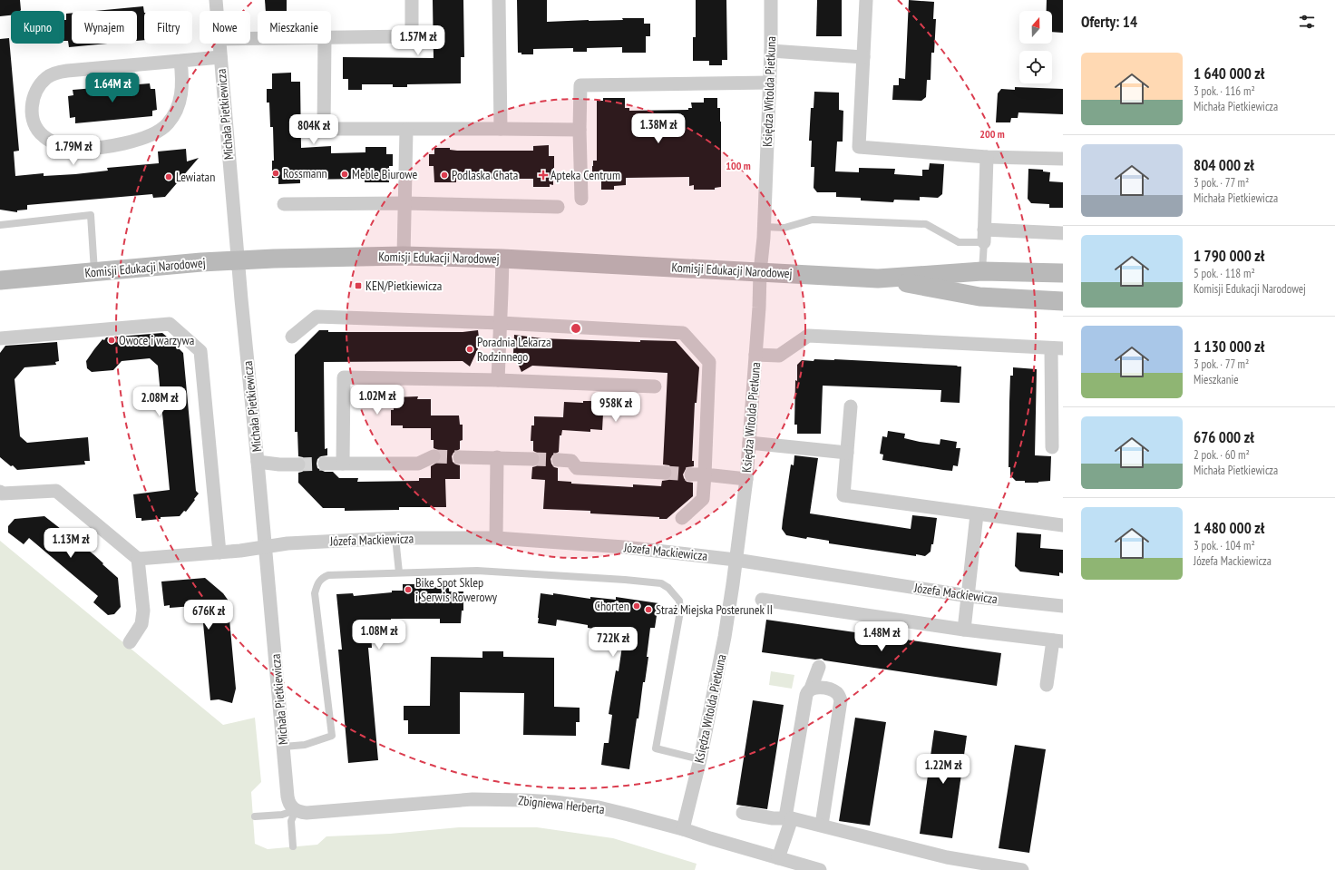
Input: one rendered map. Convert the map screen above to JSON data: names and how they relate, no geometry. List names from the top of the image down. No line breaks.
{"streets":{"street":["Księdza Witolda Pietkuna","Michała Pietkiewicza","Komisji Edukacji Narodowej","Józefa Mackiewicza","Zbigniewa Herberta"]},"crossings":[["Księdza Witolda Pietkuna","Komisji Edukacji Narodowej"],["Księdza Witolda Pietkuna","Józefa Mackiewicza"],["Księdza Witolda Pietkuna","Zbigniewa Herberta"],["Michała Pietkiewicza","Komisji Edukacji Narodowej"],["Michała Pietkiewicza","Józefa Mackiewicza"],["Michała Pietkiewicza","Zbigniewa Herberta"]],"places":{"other":["Rossmann","Meble Biurowe","Podlaska Chata","Lewiatan","Owoce i warzywa","Poradnia Lekarza Rodzinnego","Bike Spot Sklep i Serwis Rowerowy","Chorten","Straż Miejska Posterunek II"],"health":["Apteka Centrum"],"transit":["KEN/Pietkiewicza"]},"north":"top","page":{"heading":"Oferty: 14","chip":["Kupno","Wynajem","Filtry","Nowe","Mieszkanie"],"price":["1.57M zł","1.64M zł","1.38M zł","804K zł","1.79M zł","1.02M zł","2.08M zł","958K zł","1.13M zł","676K zł","1.08M zł","1.48M zł","722K zł","1.22M zł"],"list":[{"name":"1 640 000 zł","note":"3 pok. · 116 m² · Michała Pietkiewicza"},{"name":"804 000 zł","note":"3 pok. · 77 m² · Michała Pietkiewicza"},{"name":"1 790 000 zł","note":"5 pok. · 118 m² · Komisji Edukacji Narodowej"},{"name":"1 130 000 zł","note":"3 pok. · 77 m² · Mieszkanie"},{"name":"676 000 zł","note":"2 pok. · 60 m² · Michała Pietkiewicza"},{"name":"1 480 000 zł","note":"3 pok. · 104 m² · Józefa Mackiewicza"}]},"rings":["200 m","100 m"]}
